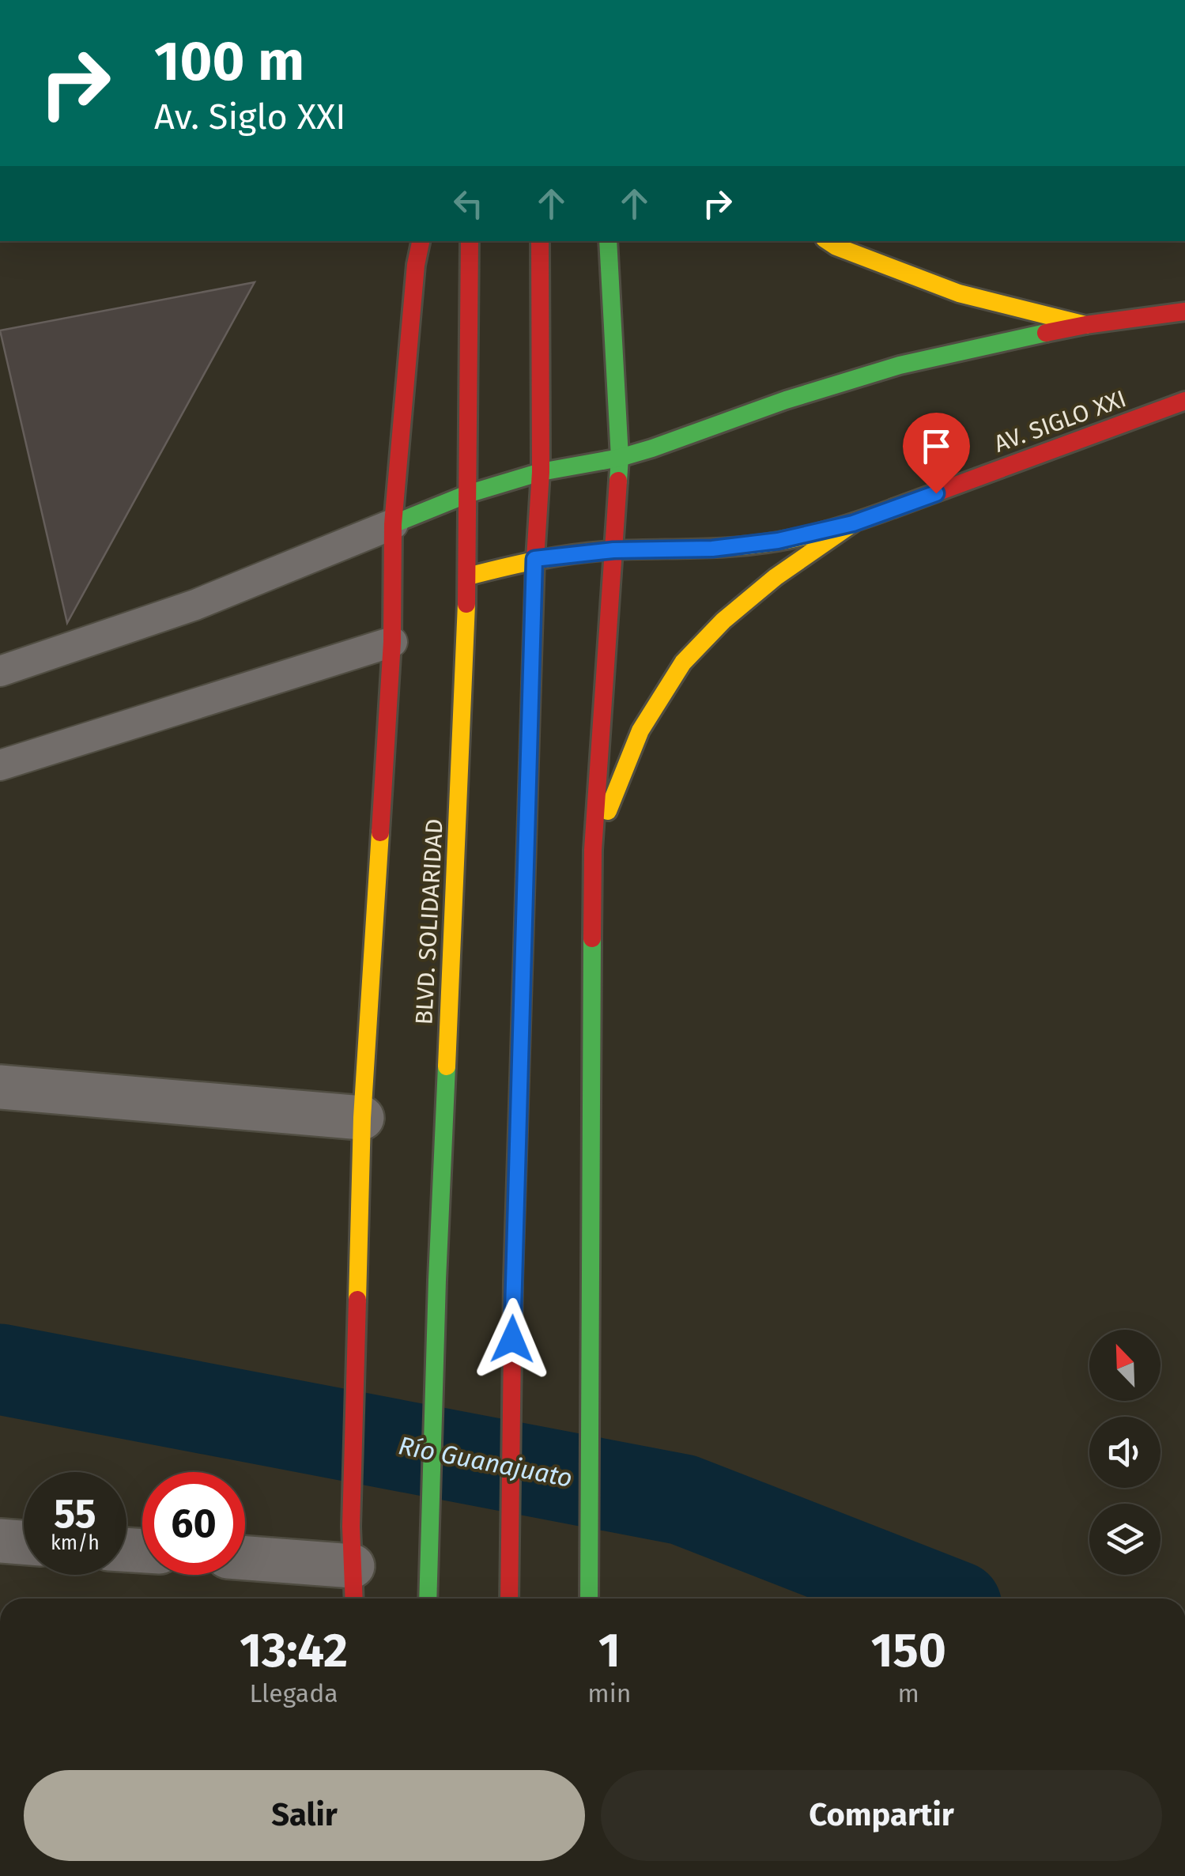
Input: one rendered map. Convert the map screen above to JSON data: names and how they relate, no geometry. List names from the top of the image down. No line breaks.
{"streets":{"main road":["AV. SIGLO XXI","BLVD. SOLIDARIDAD"]},"crossings":[["AV. SIGLO XXI","BLVD. SOLIDARIDAD"]],"water":["Río Guanajuato"],"north":"top left","page":{"turn":["100 m","Av. Siglo XXI"],"speed":"55 km/h","limit":"60","eta":["13:42","Llegada","1","min","150","m"],"buttons":["Salir","Compartir"]}}
